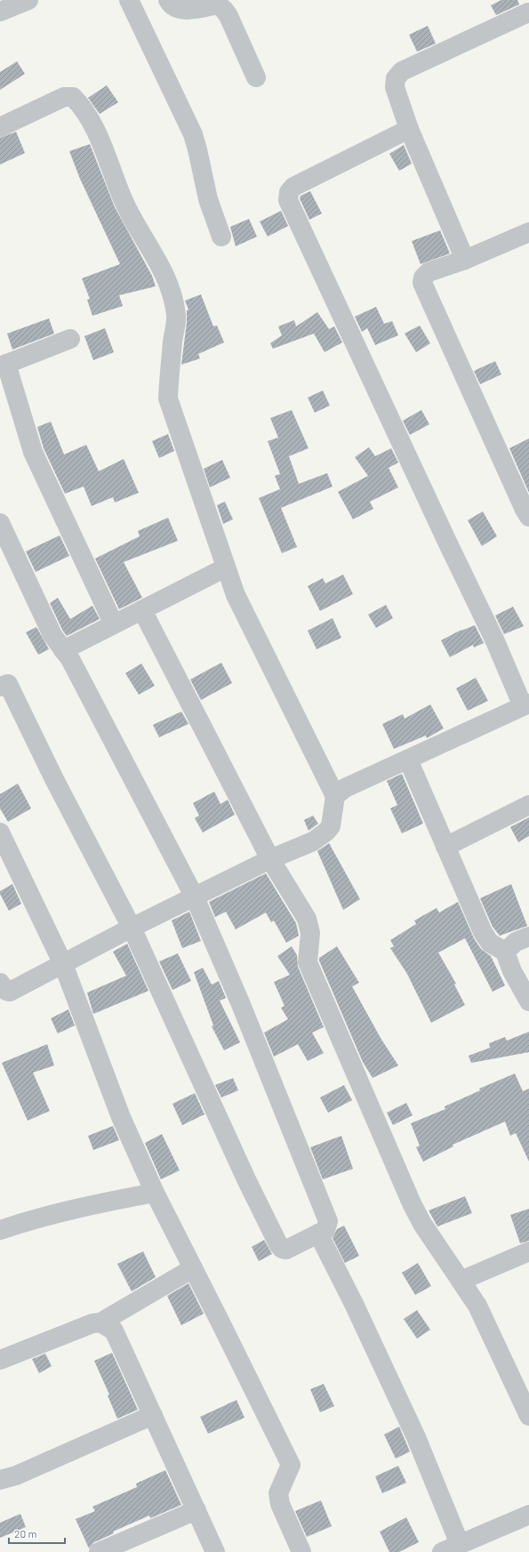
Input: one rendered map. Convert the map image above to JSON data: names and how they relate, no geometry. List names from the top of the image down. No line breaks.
{"scale_bar":"20 m"}
